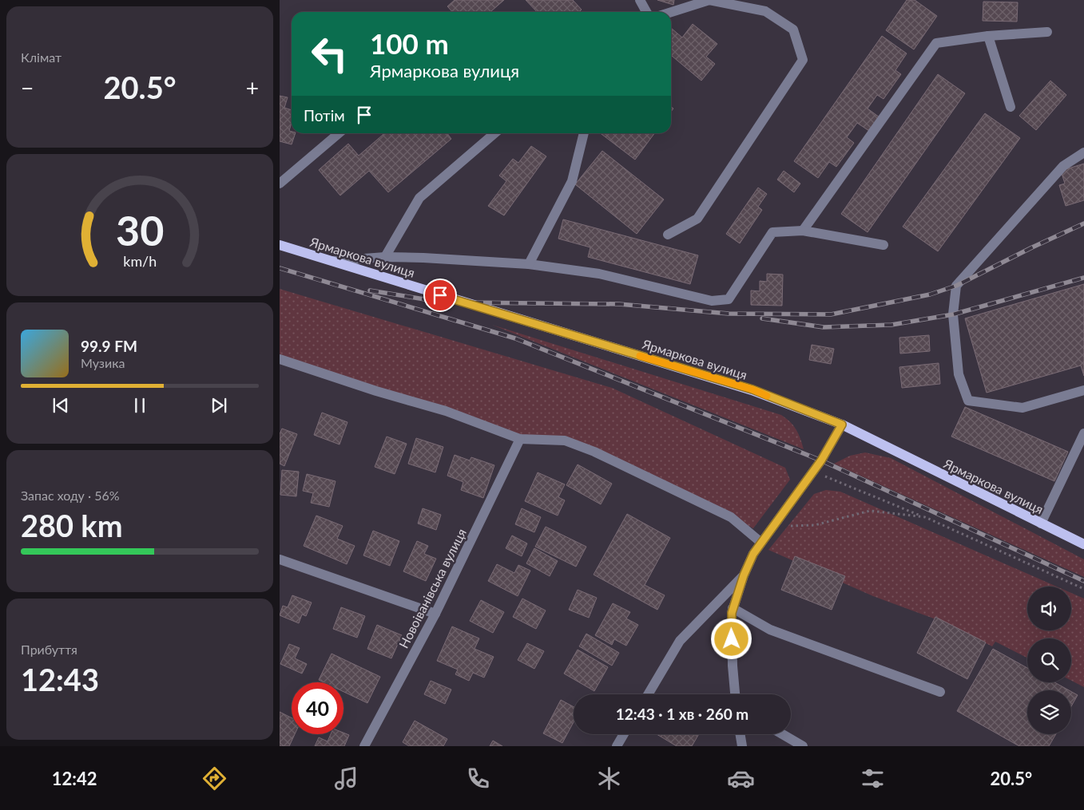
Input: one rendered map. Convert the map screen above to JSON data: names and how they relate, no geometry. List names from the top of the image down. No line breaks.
{"streets":{"main road":["Ярмаркова вулиця"],"street":["Новоіванівська вулиця"]},"page":{"tile":["Клімат",["Запас ходу · 56%","280 km"],["Прибуття","12:43"]],"turn":["100 m","Ярмаркова вулиця"],"heat":["−","20.5°","+"],"then":"Потім","song":["99.9 FM","Музика"],"limit":"40","trip":"12:43 · 1 хв · 260 m","tabs":["12:42","20.5°"],"gauge":["30","km/h"]}}
